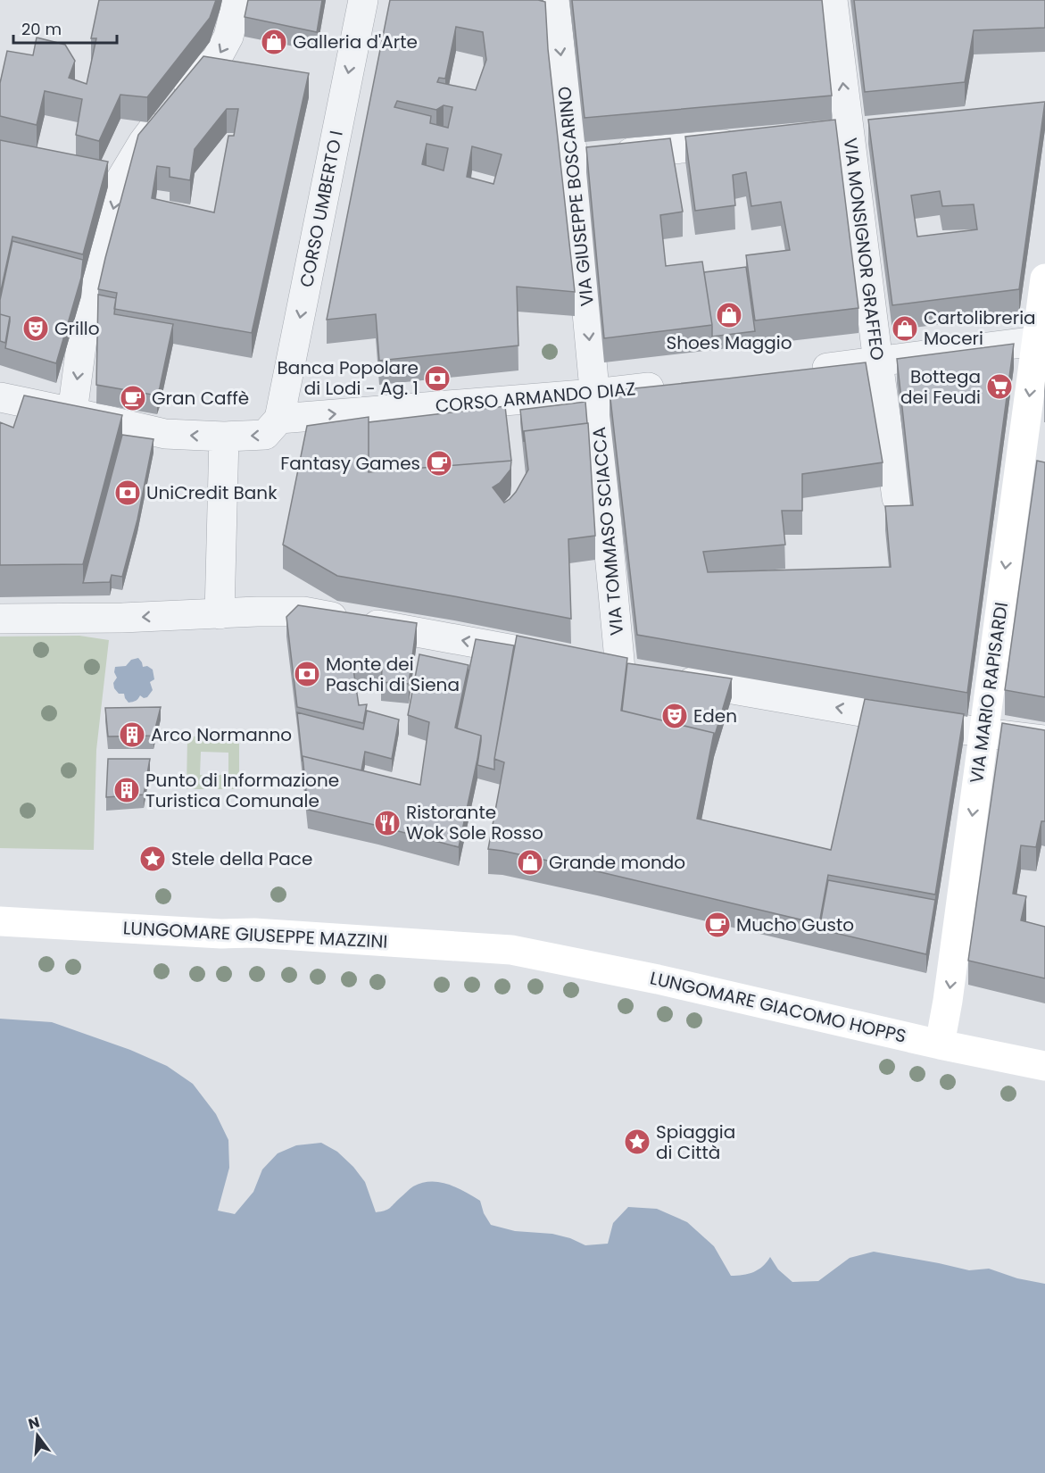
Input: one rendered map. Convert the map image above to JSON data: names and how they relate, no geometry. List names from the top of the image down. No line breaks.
{"streets":{"main road":["VIA MARIO RAPISARDI","LUNGOMARE GIUSEPPE MAZZINI","LUNGOMARE GIACOMO HOPPS"],"street":["VIA GIUSEPPE BOSCARINO","CORSO UMBERTO I","VIA MONSIGNOR GRAFFEO","CORSO ARMANDO DIAZ","VIA TOMMASO SCIACCA"]},"crossings":[["VIA GIUSEPPE BOSCARINO","CORSO ARMANDO DIAZ"],["VIA GIUSEPPE BOSCARINO","VIA TOMMASO SCIACCA"],["CORSO UMBERTO I","CORSO ARMANDO DIAZ"],["CORSO ARMANDO DIAZ","VIA TOMMASO SCIACCA"],["VIA MARIO RAPISARDI","LUNGOMARE GIACOMO HOPPS"],["LUNGOMARE GIUSEPPE MAZZINI","LUNGOMARE GIACOMO HOPPS"]],"one_way":["VIA GIUSEPPE BOSCARINO","VIA MARIO RAPISARDI"],"places":{"shop":["Galleria d'Arte","Shoes Maggio","Cartolibreria Moceri","Grande mondo"],"theatre":["Grillo","Eden"],"bank":["Banca Popolare di Lodi - Ag. 1","UniCredit Bank","Monte dei Paschi di Siena"],"supermarket":["Bottega dei Feudi"],"cafe":["Gran Caffè","Fantasy Games","Mucho Gusto"],"building":["Arco Normanno","Punto di Informazione Turistica Comunale"],"restaurant":["Ristorante Wok Sole Rosso"],"place":["Stele della Pace","Spiaggia di Città"]},"scale_bar":"20 m","north":"top"}
